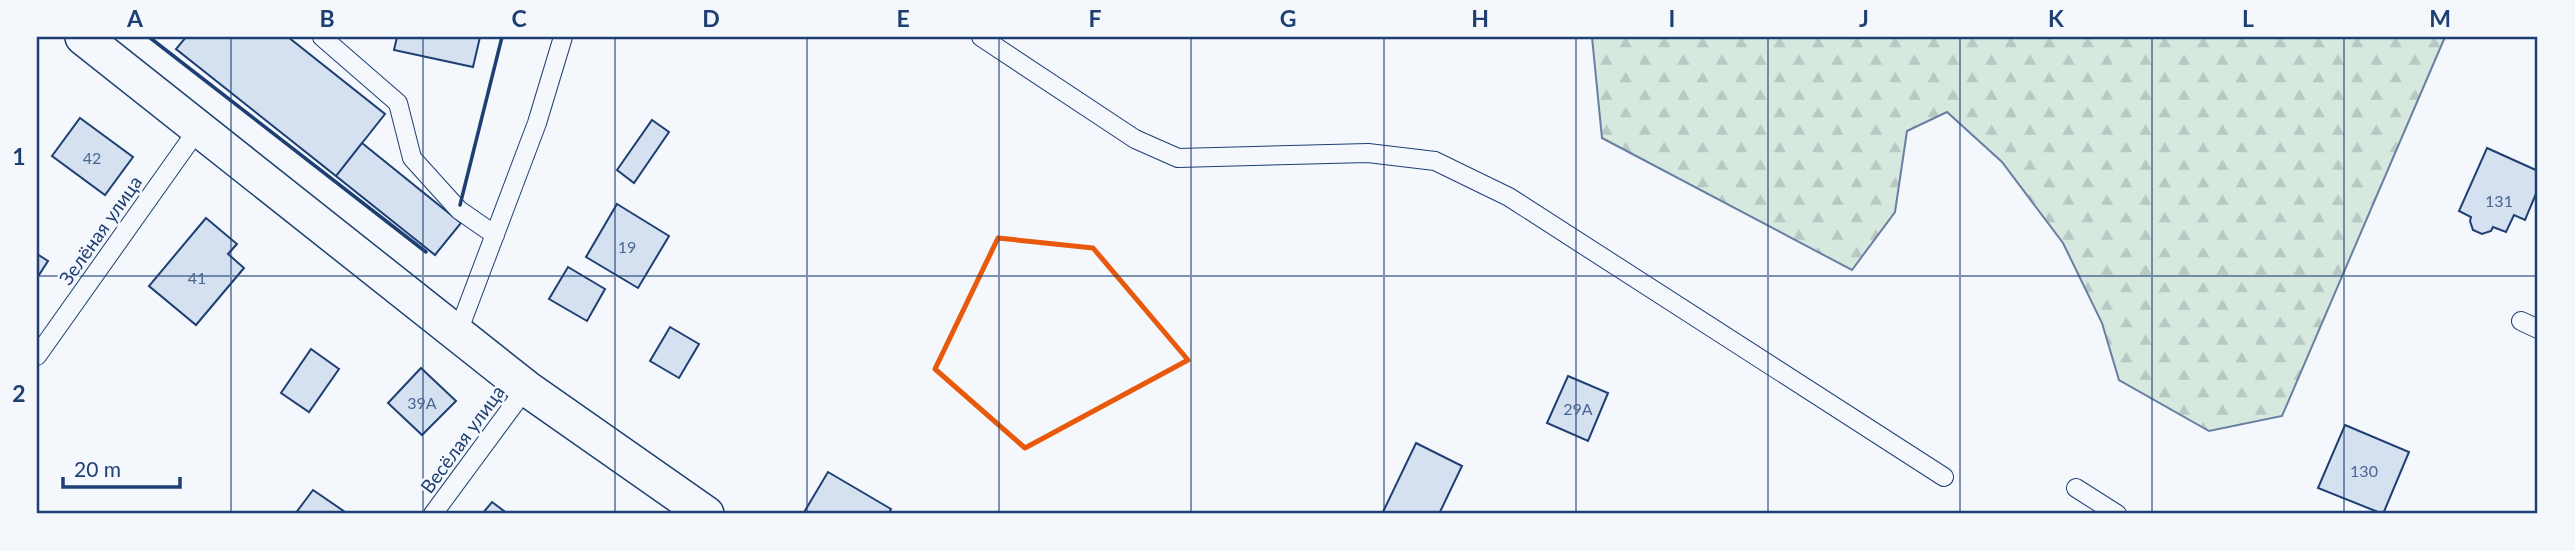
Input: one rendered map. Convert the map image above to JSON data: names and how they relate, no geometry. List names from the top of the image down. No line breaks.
{"streets":{"lane":["Зелёная улица","Весёлая улица"]},"house_numbers":["42","131","19","41","39А","29А","130"],"scale_bar":"20 m","grid":{"columns":["A","B","C","D","E","F","G","H","I","J","K","L","M"],"rows":["1","2"]}}
